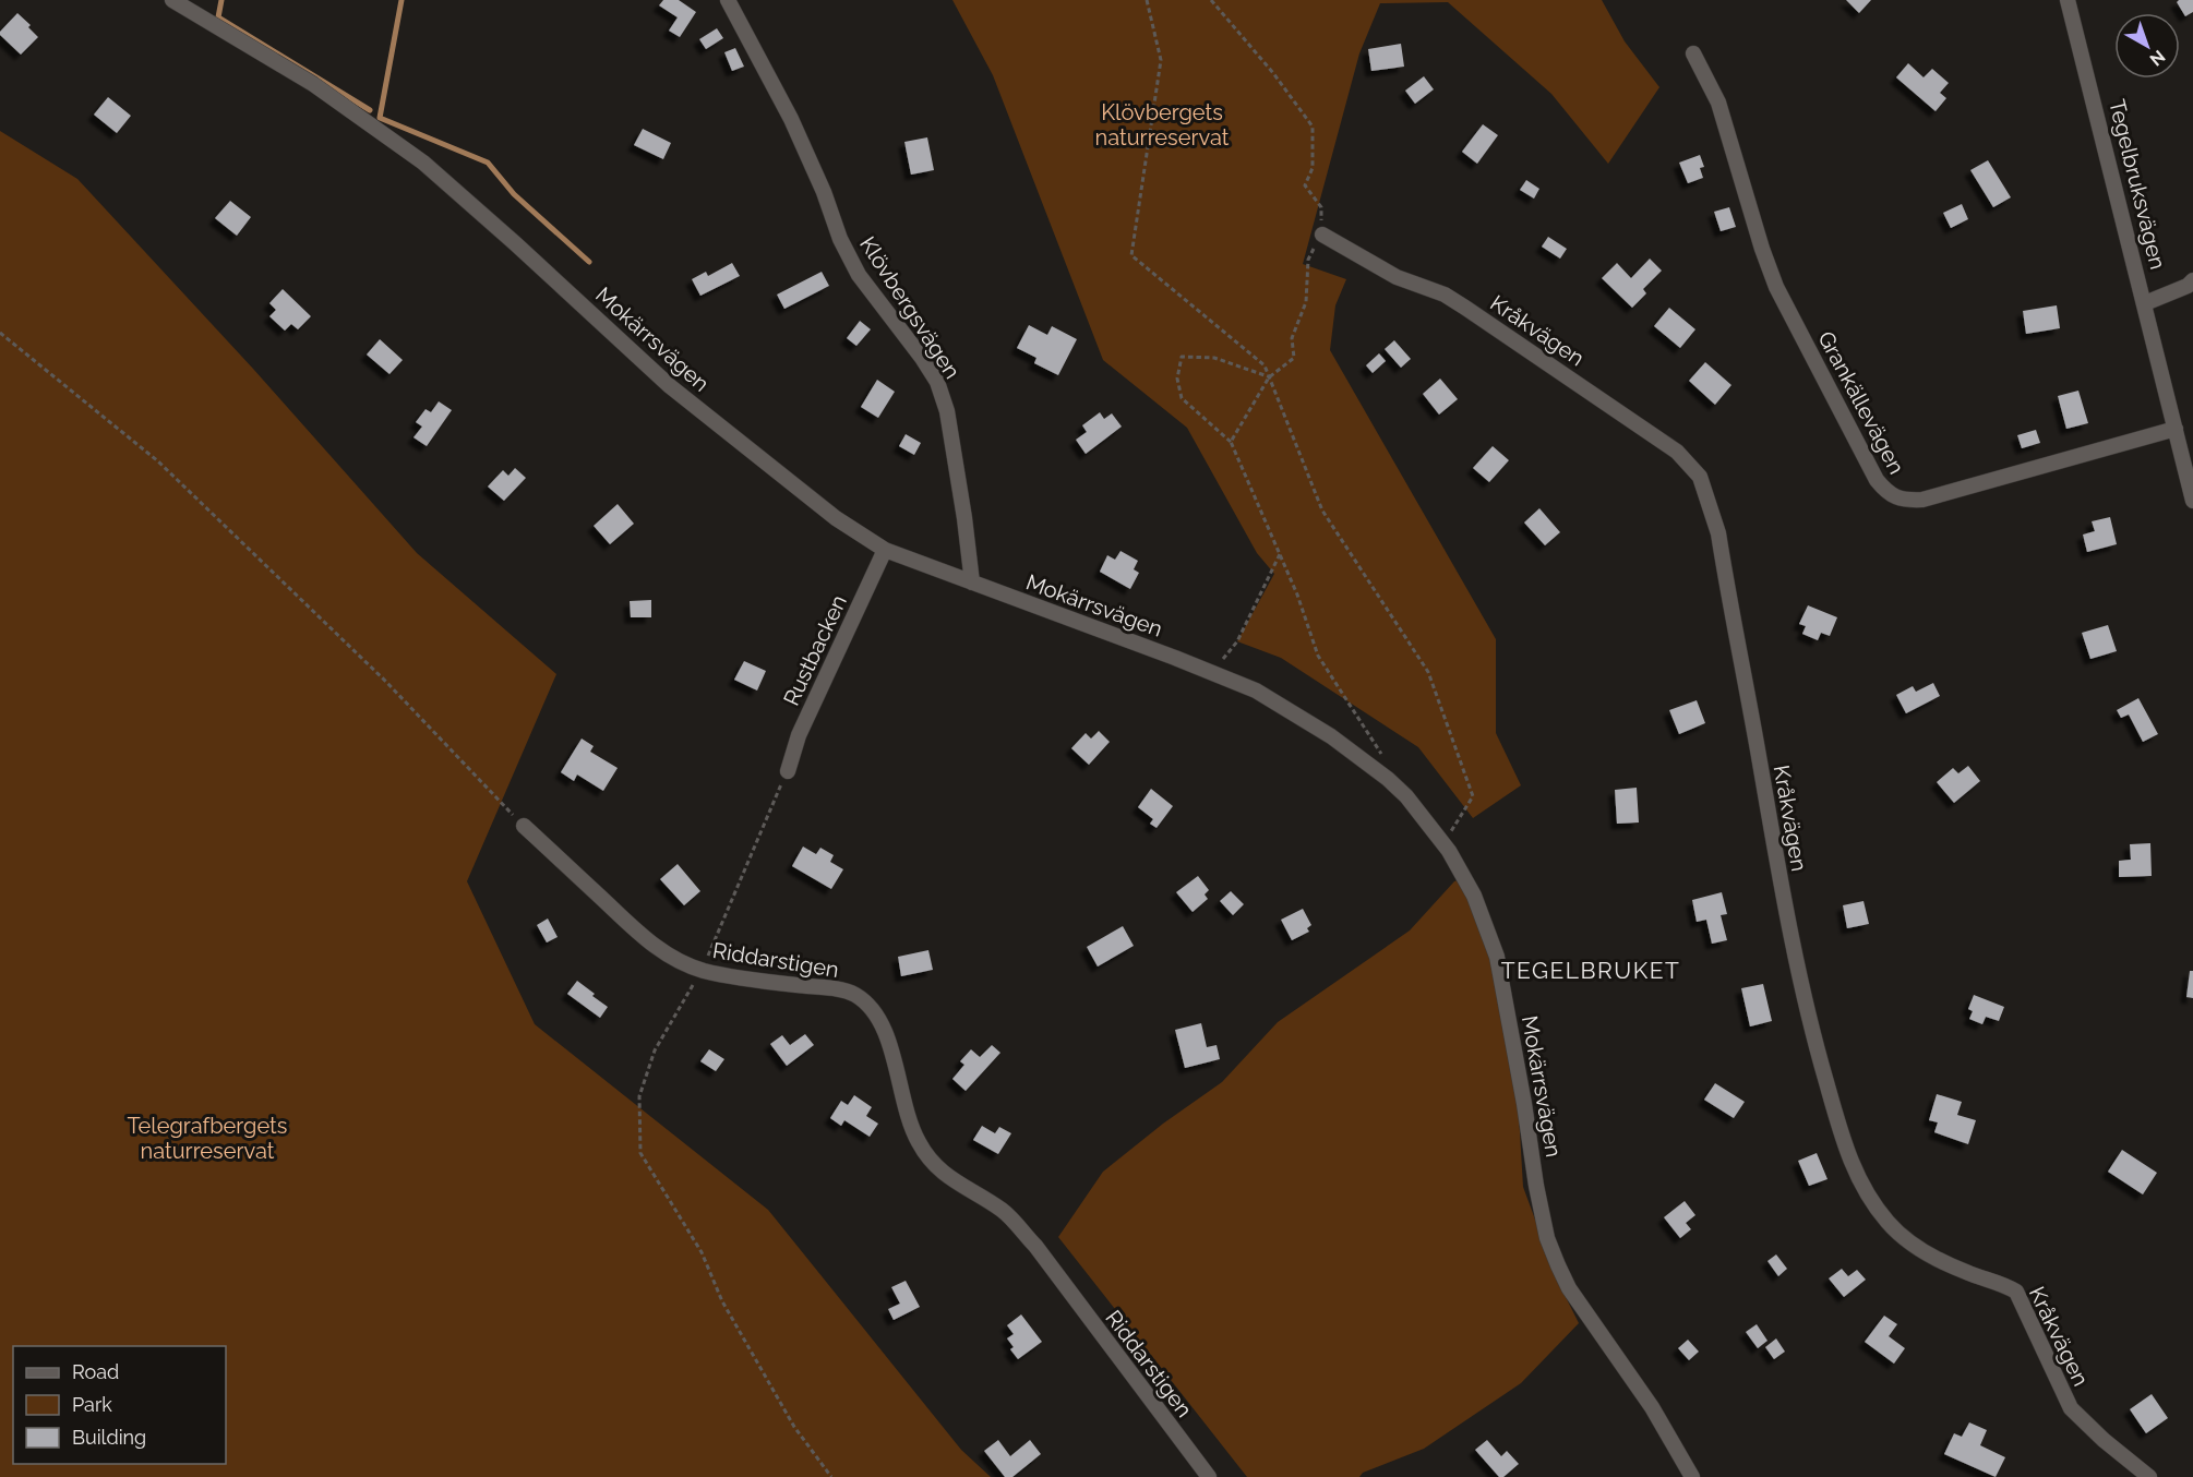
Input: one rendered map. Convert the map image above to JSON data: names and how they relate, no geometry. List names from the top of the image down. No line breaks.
{"streets":{"street":["Tegelbruksvägen","Klövbergsvägen","Kråkvägen","Mokärrsvägen","Grankällevägen","Rustbacken","Riddarstigen"]},"crossings":[["Tegelbruksvägen","Grankällevägen"],["Klövbergsvägen","Mokärrsvägen"],["Mokärrsvägen","Rustbacken"]],"districts":["TEGELBRUKET"],"parks":["Klövbergets naturreservat","Telegrafbergets naturreservat"],"legend":["Road","Park","Building"],"north":"bottom right"}
